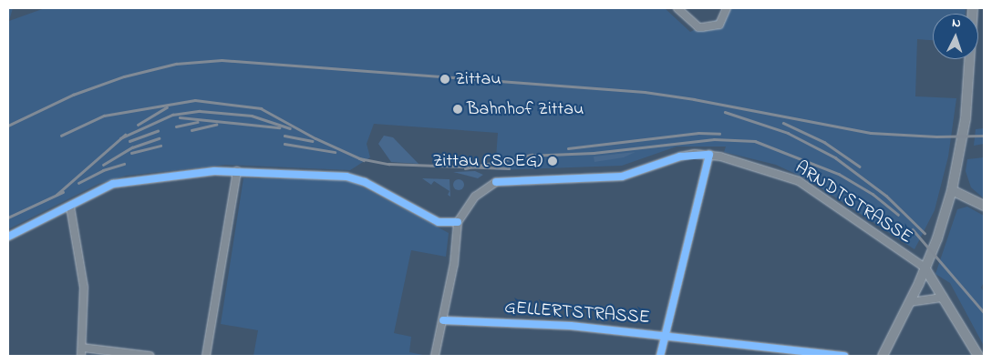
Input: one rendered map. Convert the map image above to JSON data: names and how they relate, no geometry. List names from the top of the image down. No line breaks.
{"streets":{"street":["ARNDTSTRASSE","GELLERTSTRASSE"]},"places":["Zittau","Bahnhof Zittau","Zittau (SOEG)"],"north":"top"}
